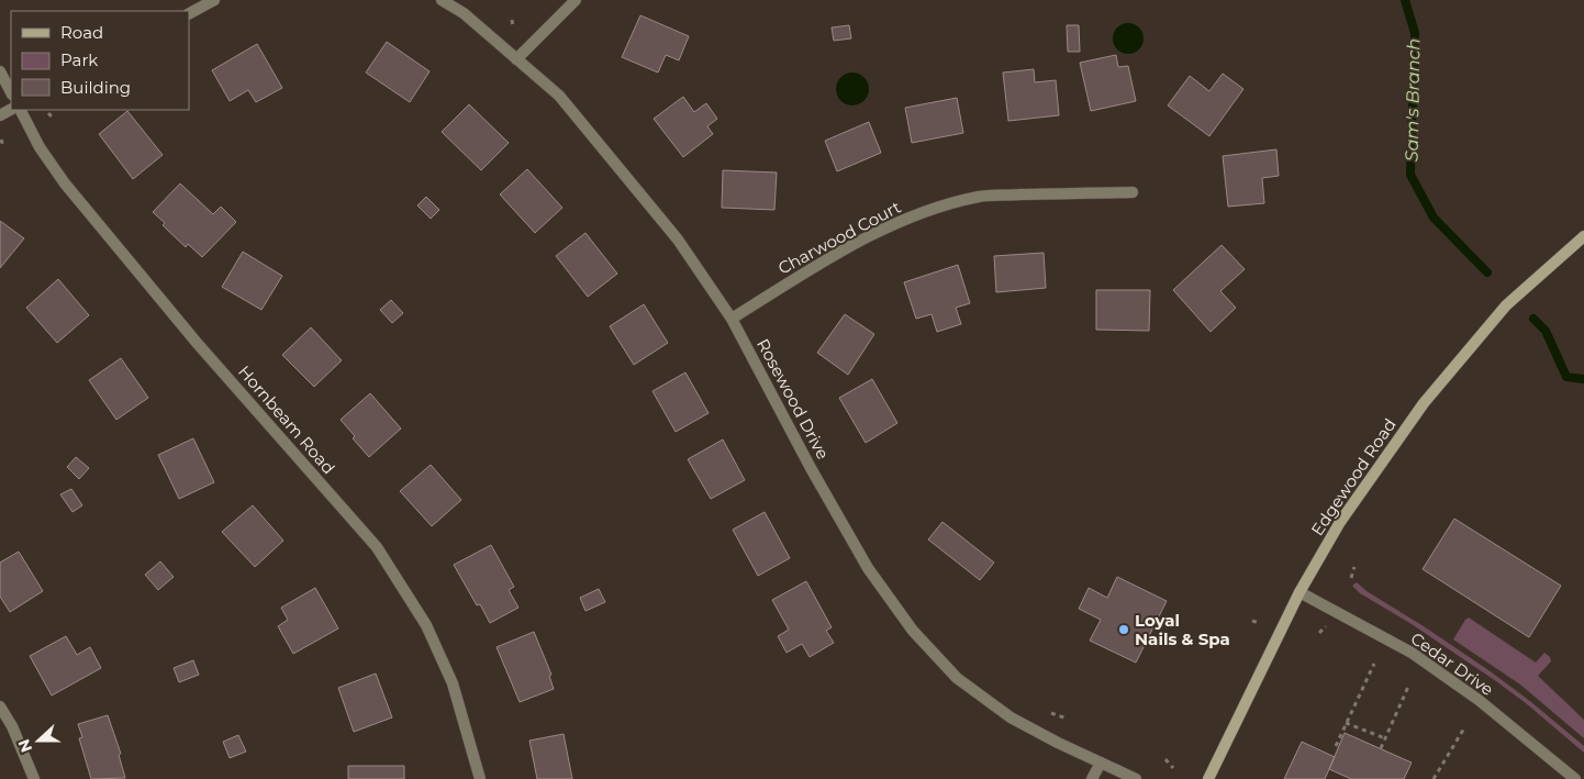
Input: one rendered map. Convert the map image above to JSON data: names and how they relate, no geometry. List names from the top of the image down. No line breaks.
{"streets":{"main road":["Edgewood Road"],"street":["Charwood Court","Rosewood Drive","Hornbeam Road","Cedar Drive"]},"crossings":[["Charwood Court","Rosewood Drive"],["Edgewood Road","Cedar Drive"]],"water":["Sam's Branch"],"places":["Loyal Nails & Spa"],"legend":["Road","Park","Building"],"north":"left"}
